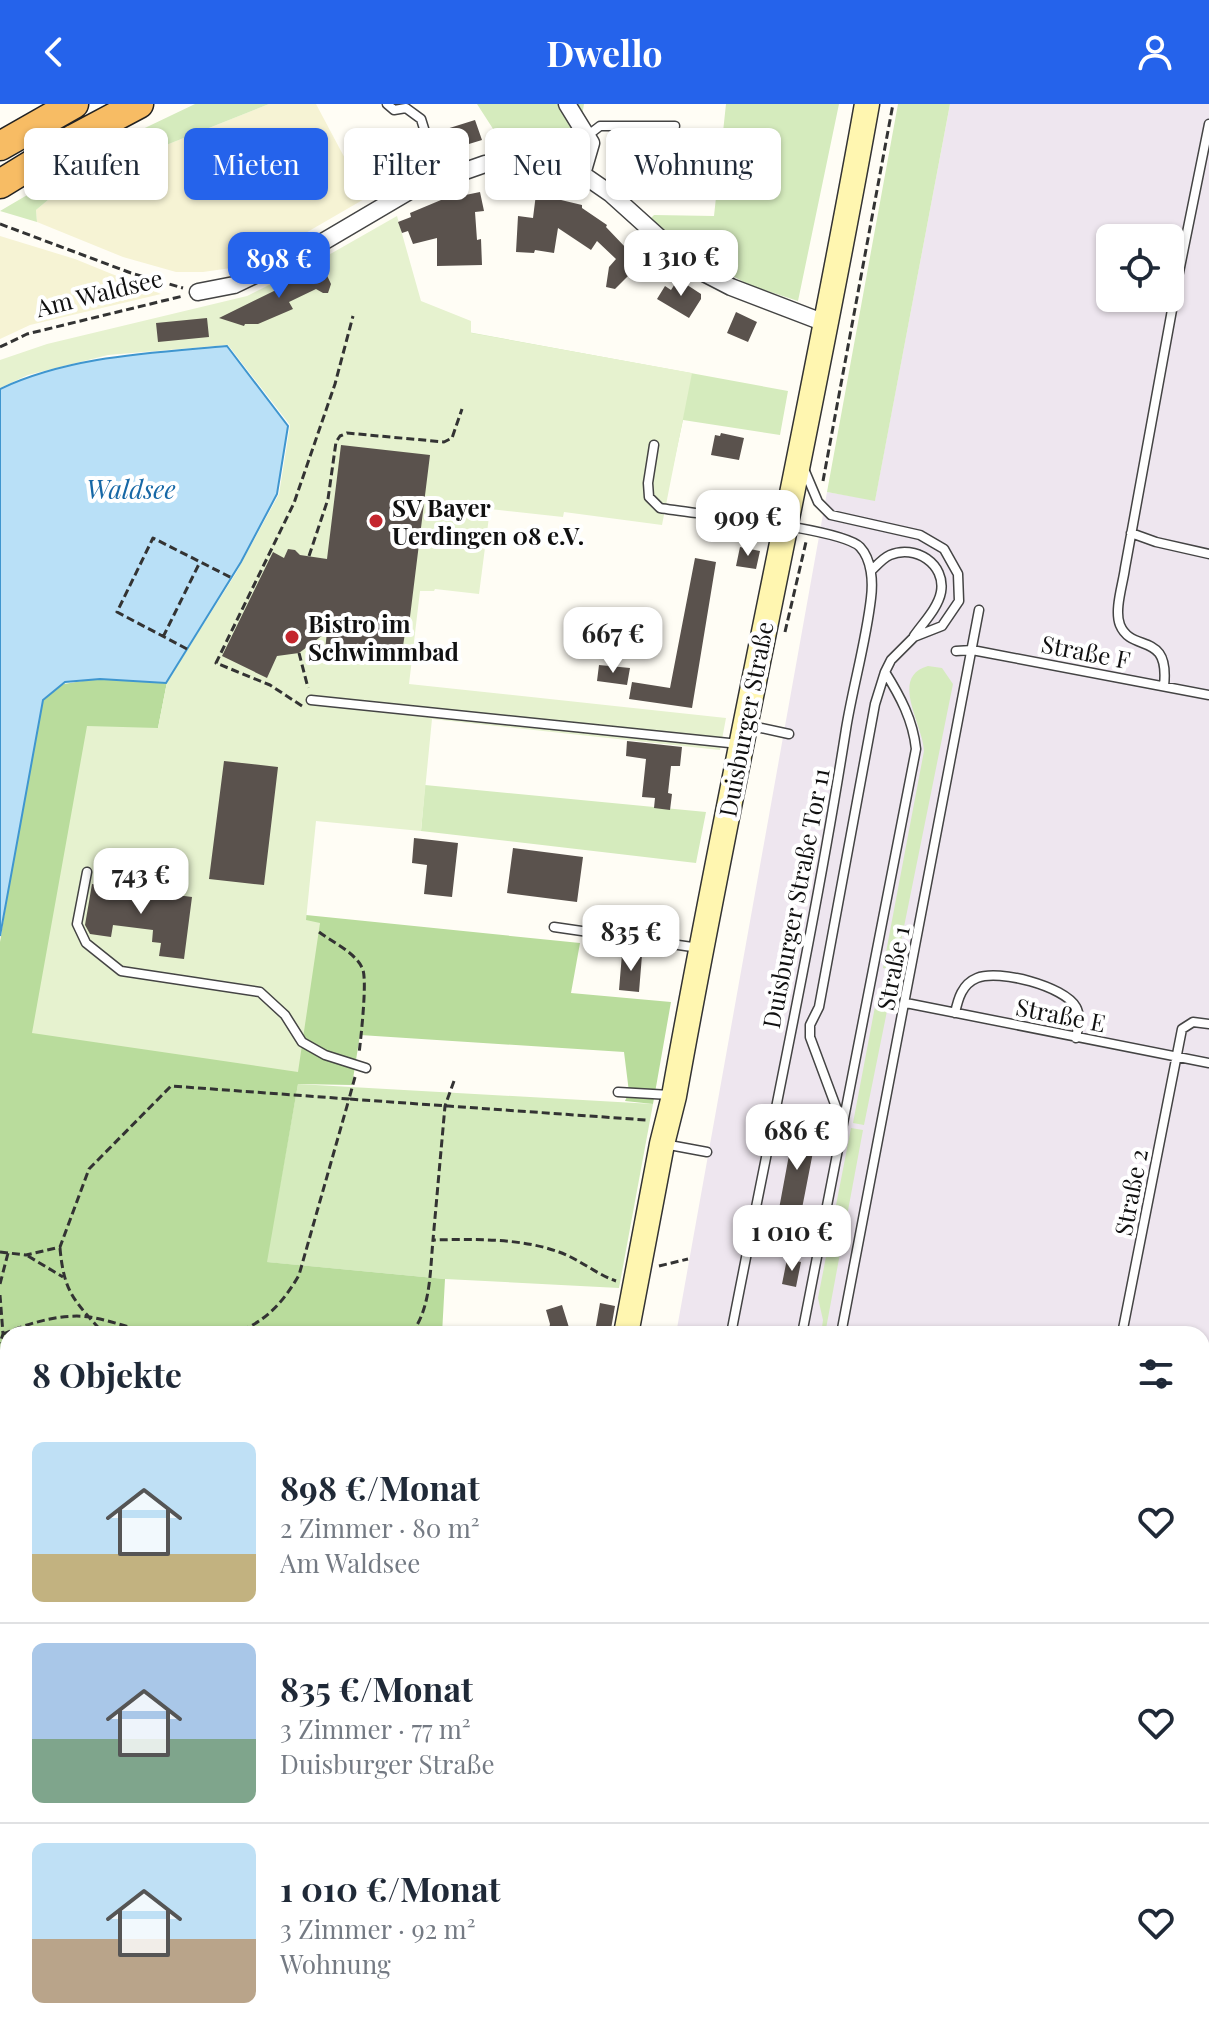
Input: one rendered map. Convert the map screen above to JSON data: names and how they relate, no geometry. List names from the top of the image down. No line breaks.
{"streets":{"main road":["Duisburger Straße"],"street":["Am Waldsee"],"lane":["Straße F","Duisburger Straße Tor 11","Straße 1","Straße E","Straße 2"]},"crossings":[["Am Waldsee","Duisburger Straße"],["Straße F","Straße 1"],["Straße 1","Straße E"],["Straße E","Straße 2"]],"water":["Waldsee"],"places":["SV Bayer Uerdingen 08 e.V.","Bistro im Schwimmbad"],"page":{"header":"Dwello","chip":["Kaufen","Mieten","Filter","Neu","Wohnung"],"price":["1 310 €","898 €","909 €","667 €","743 €","835 €","686 €","1 010 €"],"heading":"8 Objekte","list":[{"name":"898 €/Monat","note":"2 Zimmer · 80 m² · Am Waldsee"},{"name":"835 €/Monat","note":"3 Zimmer · 77 m² · Duisburger Straße"},{"name":"1 010 €/Monat","note":"3 Zimmer · 92 m² · Wohnung"}]}}
